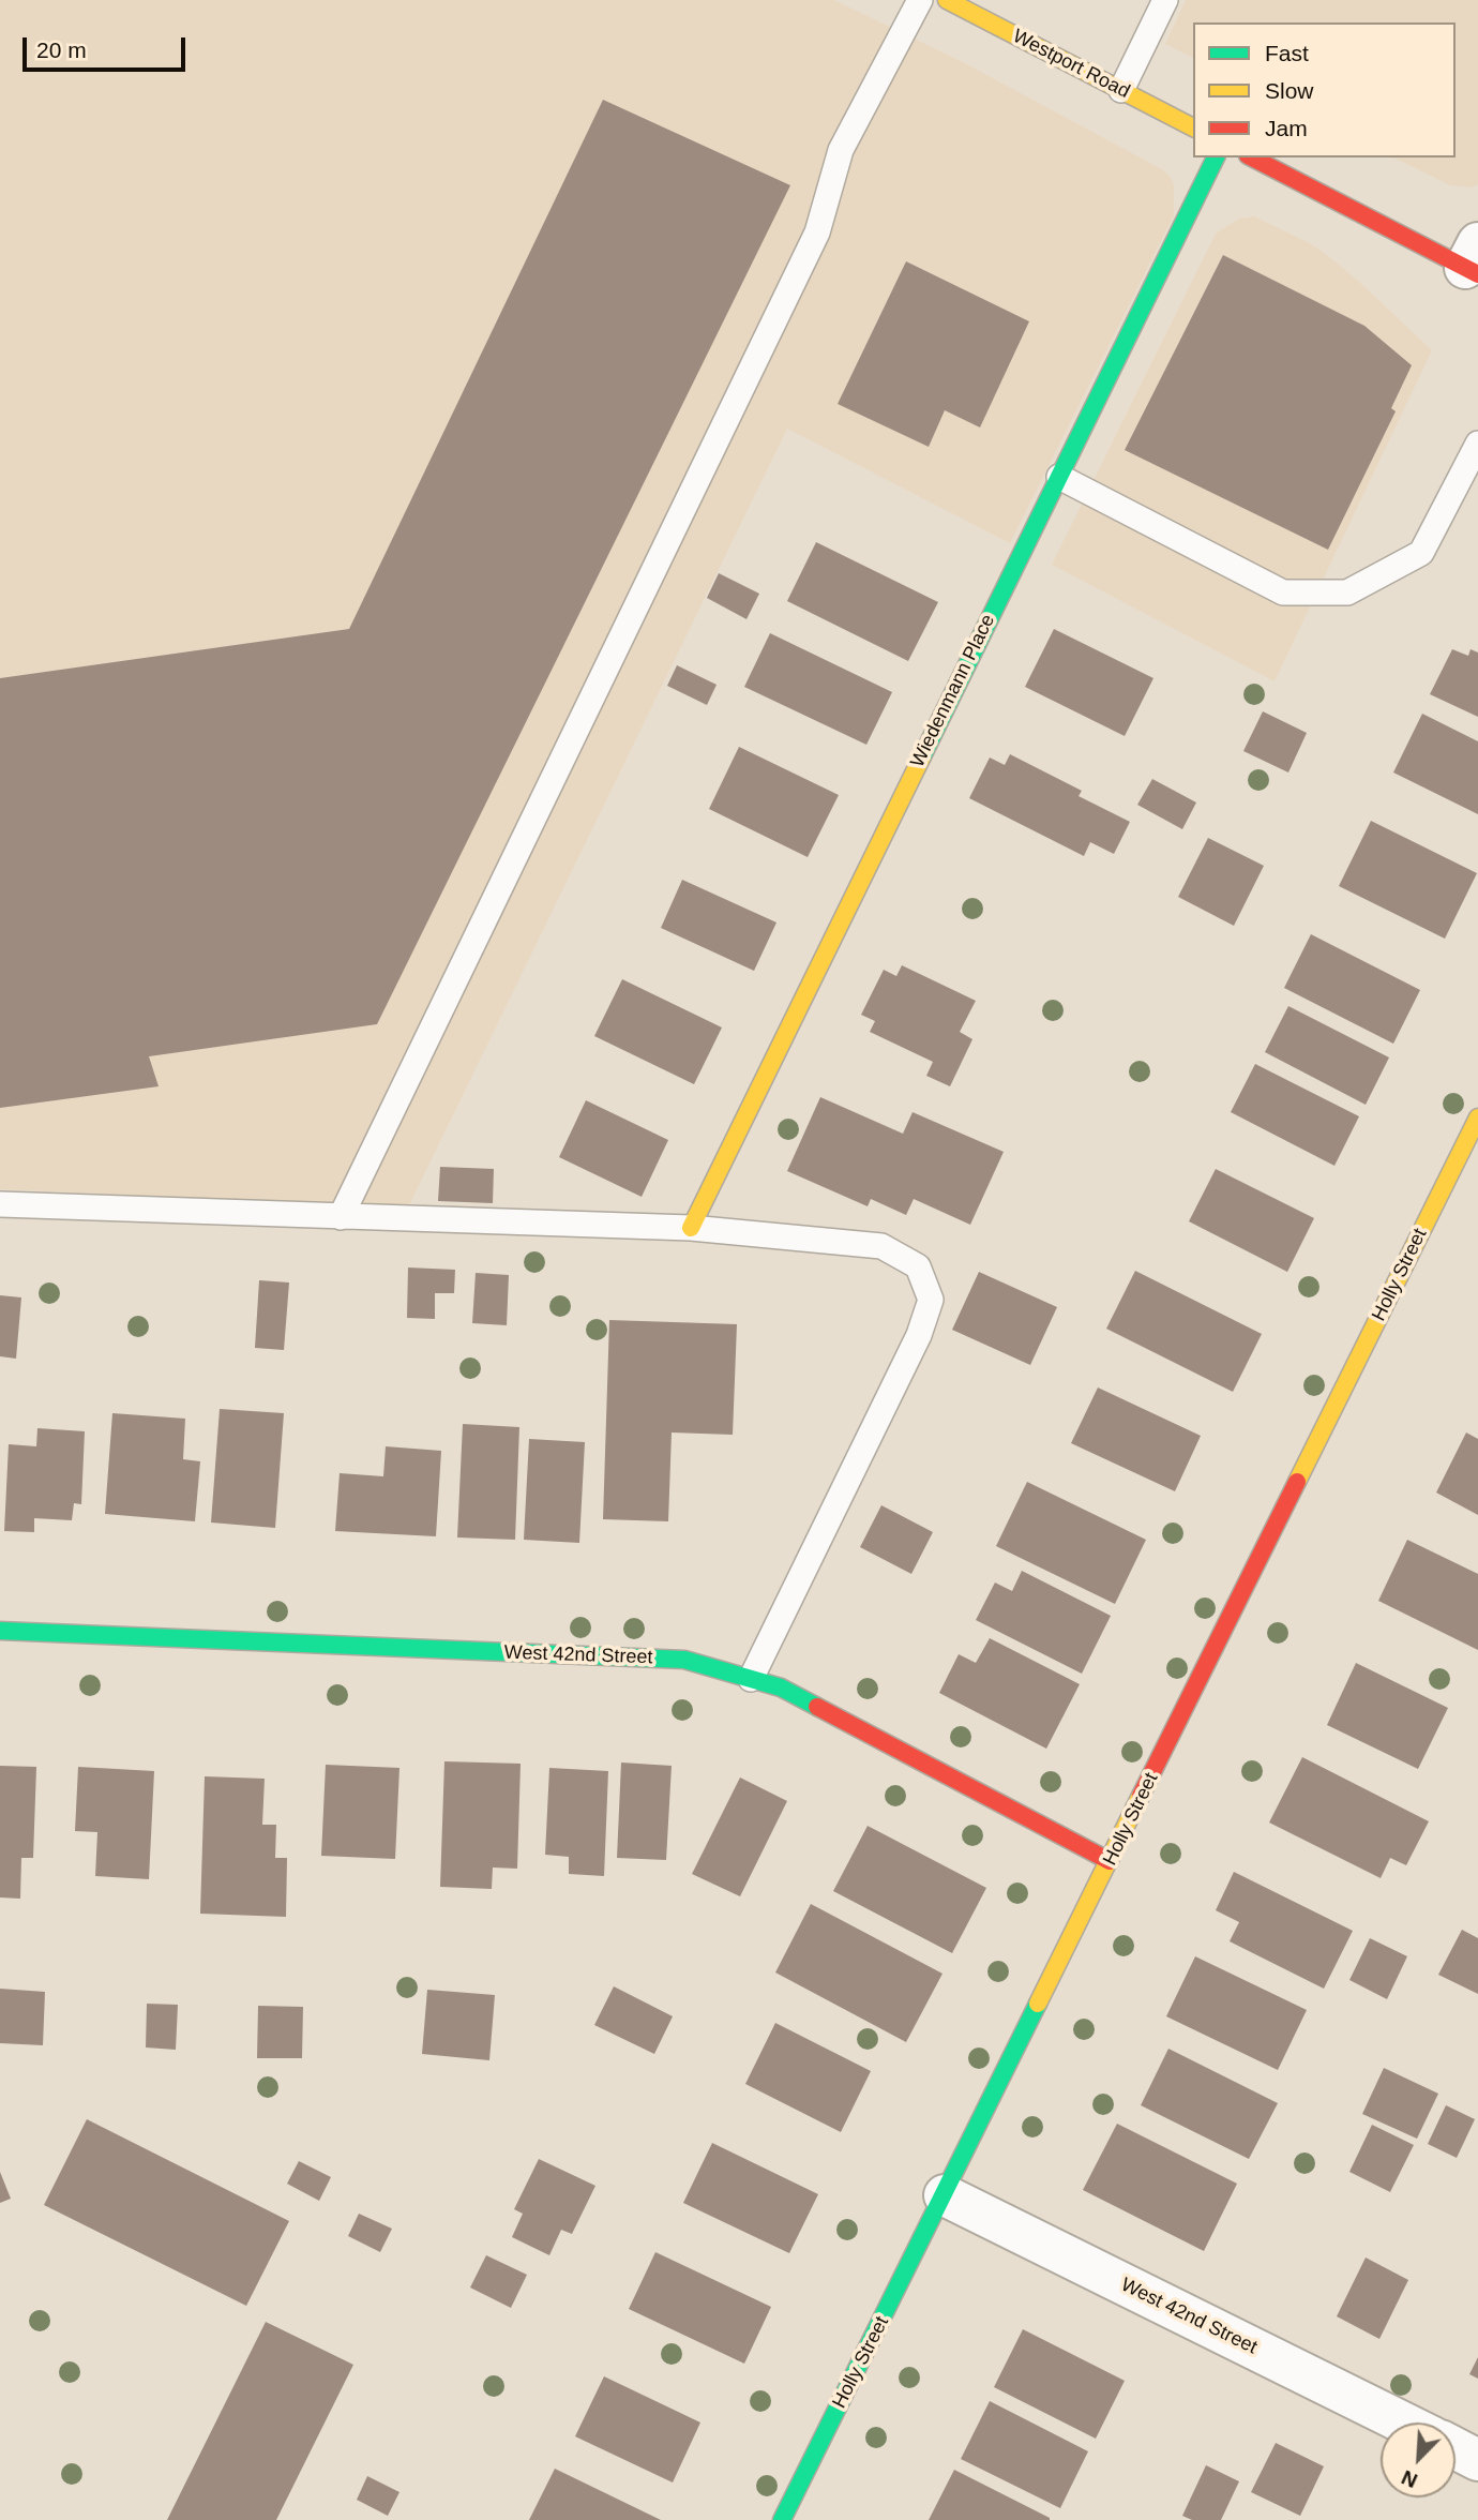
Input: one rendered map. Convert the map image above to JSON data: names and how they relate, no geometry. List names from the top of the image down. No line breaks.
{"streets":{"street":["Westport Road","Wiedenmann Place","Holly Street","West 42nd Street"]},"crossings":[["Holly Street","West 42nd Street"]],"legend":["Fast","Slow","Jam"],"scale_bar":"20 m","north":"bottom left"}
